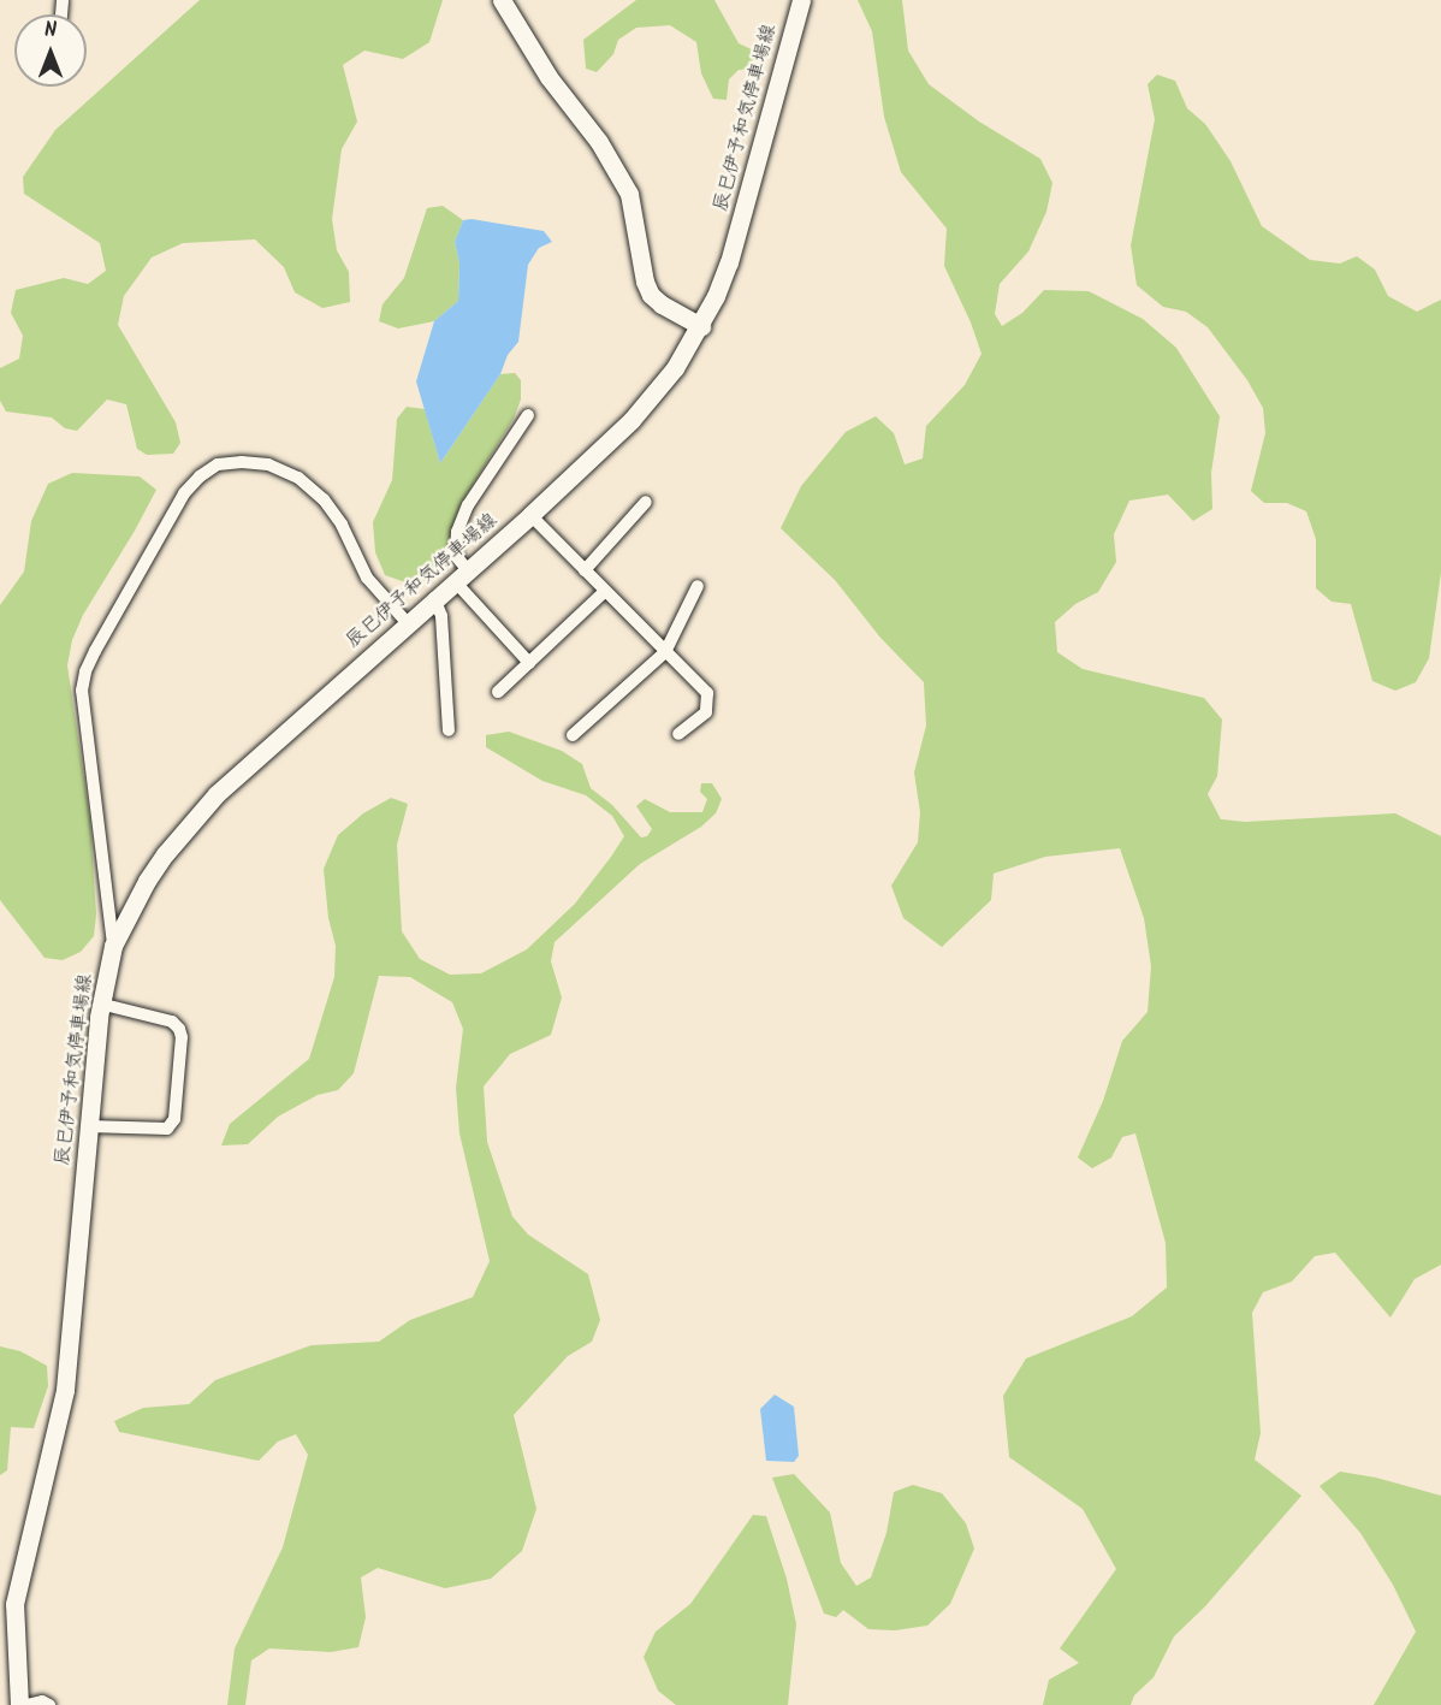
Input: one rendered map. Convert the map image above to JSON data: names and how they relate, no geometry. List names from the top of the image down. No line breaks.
{"streets":{"main road":["辰巳伊予和気停車場線"]},"north":"top"}
